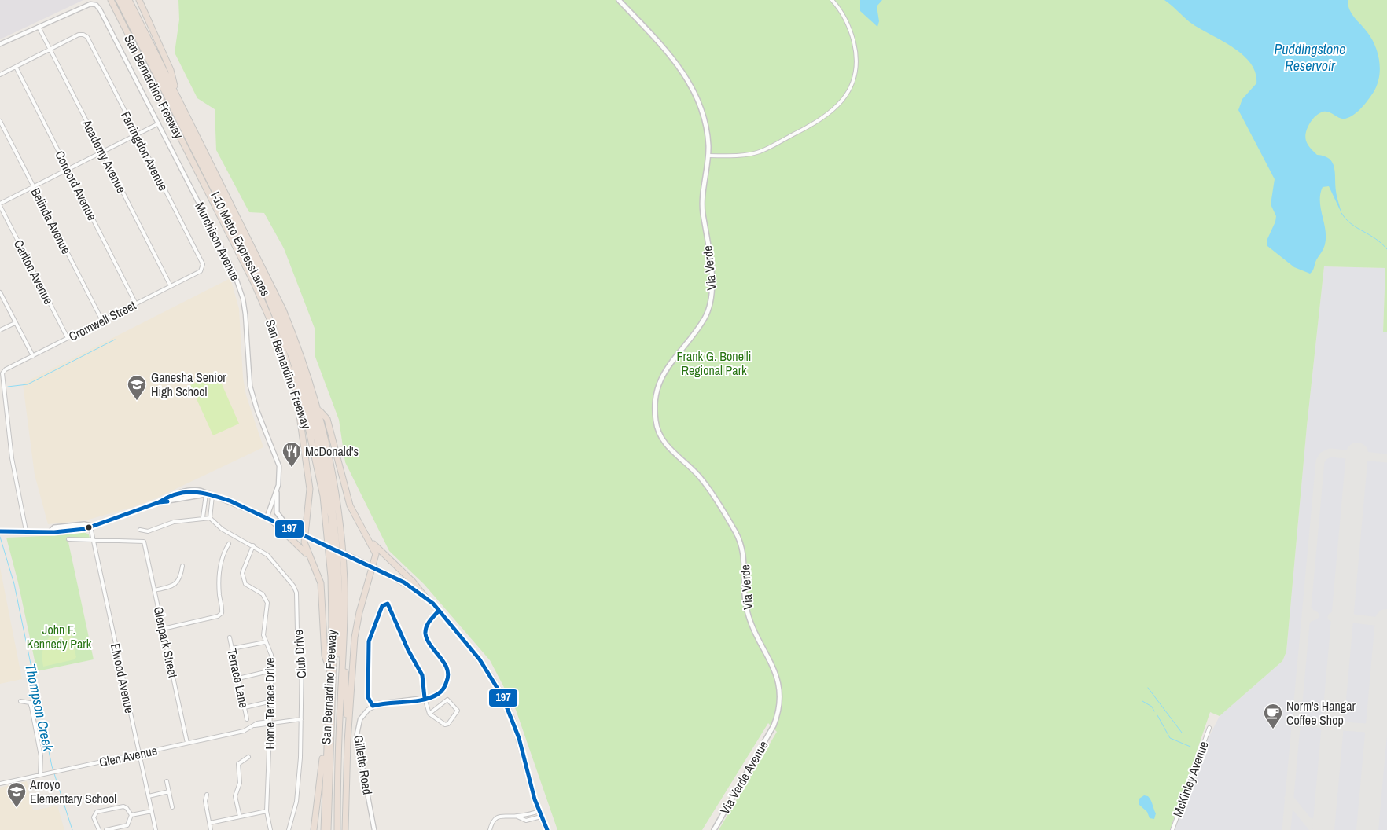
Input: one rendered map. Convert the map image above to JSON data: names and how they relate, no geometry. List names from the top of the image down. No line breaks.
{"streets":{"highway":["San Bernardino Freeway","I-10 Metro ExpressLanes"],"main road":["Via Verde","Via Verde Avenue"],"street":["Farringdon Avenue","Academy Avenue","Concord Avenue","Belinda Avenue","Murchison Avenue","Carlton Avenue","Cromwell Street","Glenpark Street","Club Drive","Elwood Avenue","Terrace Lane","Home Terrace Drive","Glen Avenue","Gillette Road","McKinley Avenue"]},"crossings":[["San Bernardino Freeway","I-10 Metro ExpressLanes"],["Farringdon Avenue","Academy Avenue"],["Farringdon Avenue","Cromwell Street"],["Academy Avenue","Murchison Avenue"],["Academy Avenue","Cromwell Street"],["Concord Avenue","Cromwell Street"],["Belinda Avenue","Cromwell Street"],["Via Verde","Via Verde Avenue"],["Carlton Avenue","Cromwell Street"],["Glenpark Street","Elwood Avenue"],["Glenpark Street","Glen Avenue"],["Club Drive","Home Terrace Drive"],["Club Drive","Glen Avenue"],["Elwood Avenue","Glen Avenue"],["Home Terrace Drive","Glen Avenue"]],"water":["Puddingstone Reservoir","Thompson Creek"],"parks":["Frank G. Bonelli Regional Park","John F. Kennedy Park"],"places":{"school or university":["Ganesha Senior High School","Arroyo Elementary School"],"restaurant":["McDonald's"],"cafe":["Norm's Hangar Coffee Shop"]},"lines":["transit line 197"]}
